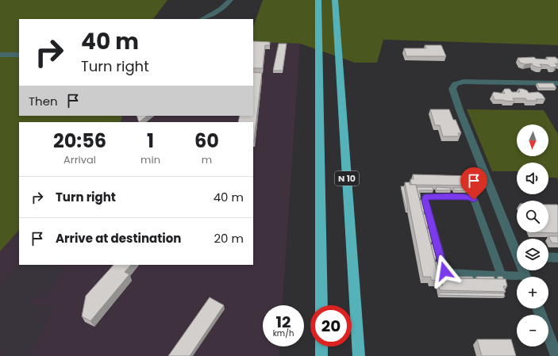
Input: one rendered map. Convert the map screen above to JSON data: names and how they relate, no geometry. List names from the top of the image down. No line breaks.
{"streets":{"highway":["N 10"]},"north":"bottom","page":{"turn":["40 m","Turn right"],"then":"Then","eta":["20:56","Arrival","1","min","60","m"],"map_buttons":["+","−"],"list":[{"name":"Turn right","value":"40 m"},{"name":"Arrive at destination","value":"20 m"}],"speed":"12 km/h","limit":"20"}}
